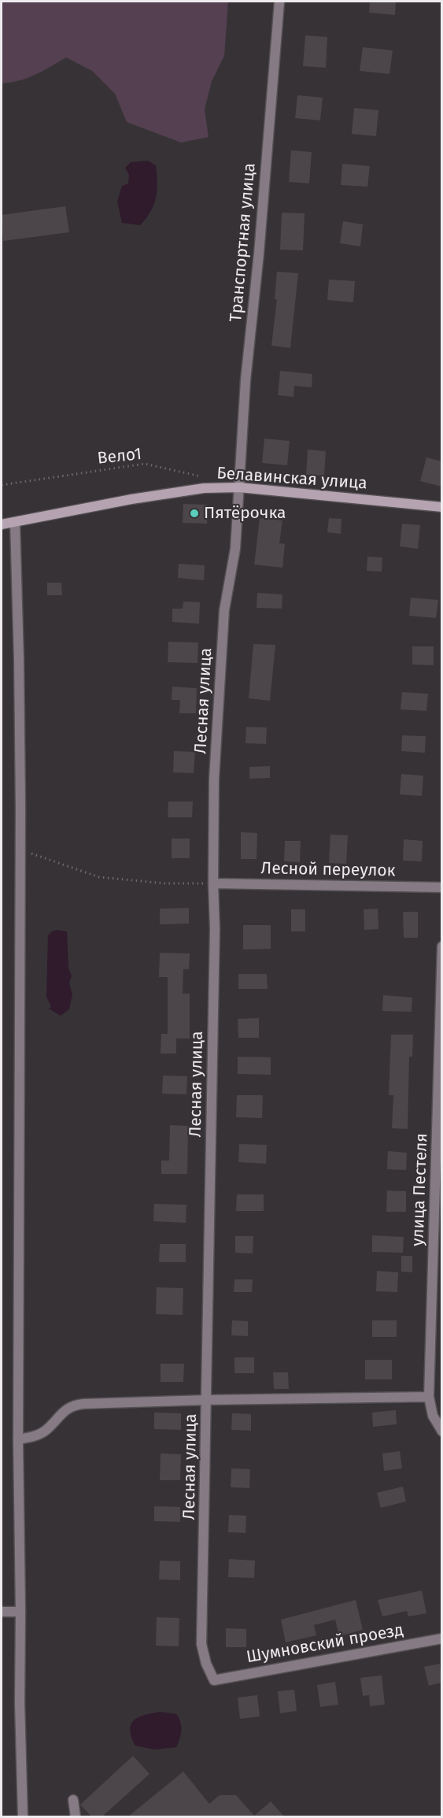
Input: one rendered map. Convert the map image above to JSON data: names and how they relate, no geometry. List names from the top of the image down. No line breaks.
{"streets":{"main road":["Белавинская улица"],"street":["Транспортная улица","Лесная улица","Лесной переулок","улица Пестеля","Шумновский проезд"],"path":["Вело1"]},"crossings":[["Транспортная улица","Белавинская улица"],["Транспортная улица","Лесная улица"],["Белавинская улица","Лесная улица"],["Лесная улица","Лесной переулок"],["Лесная улица","Шумновский проезд"]],"places":["Пятёрочка"]}
